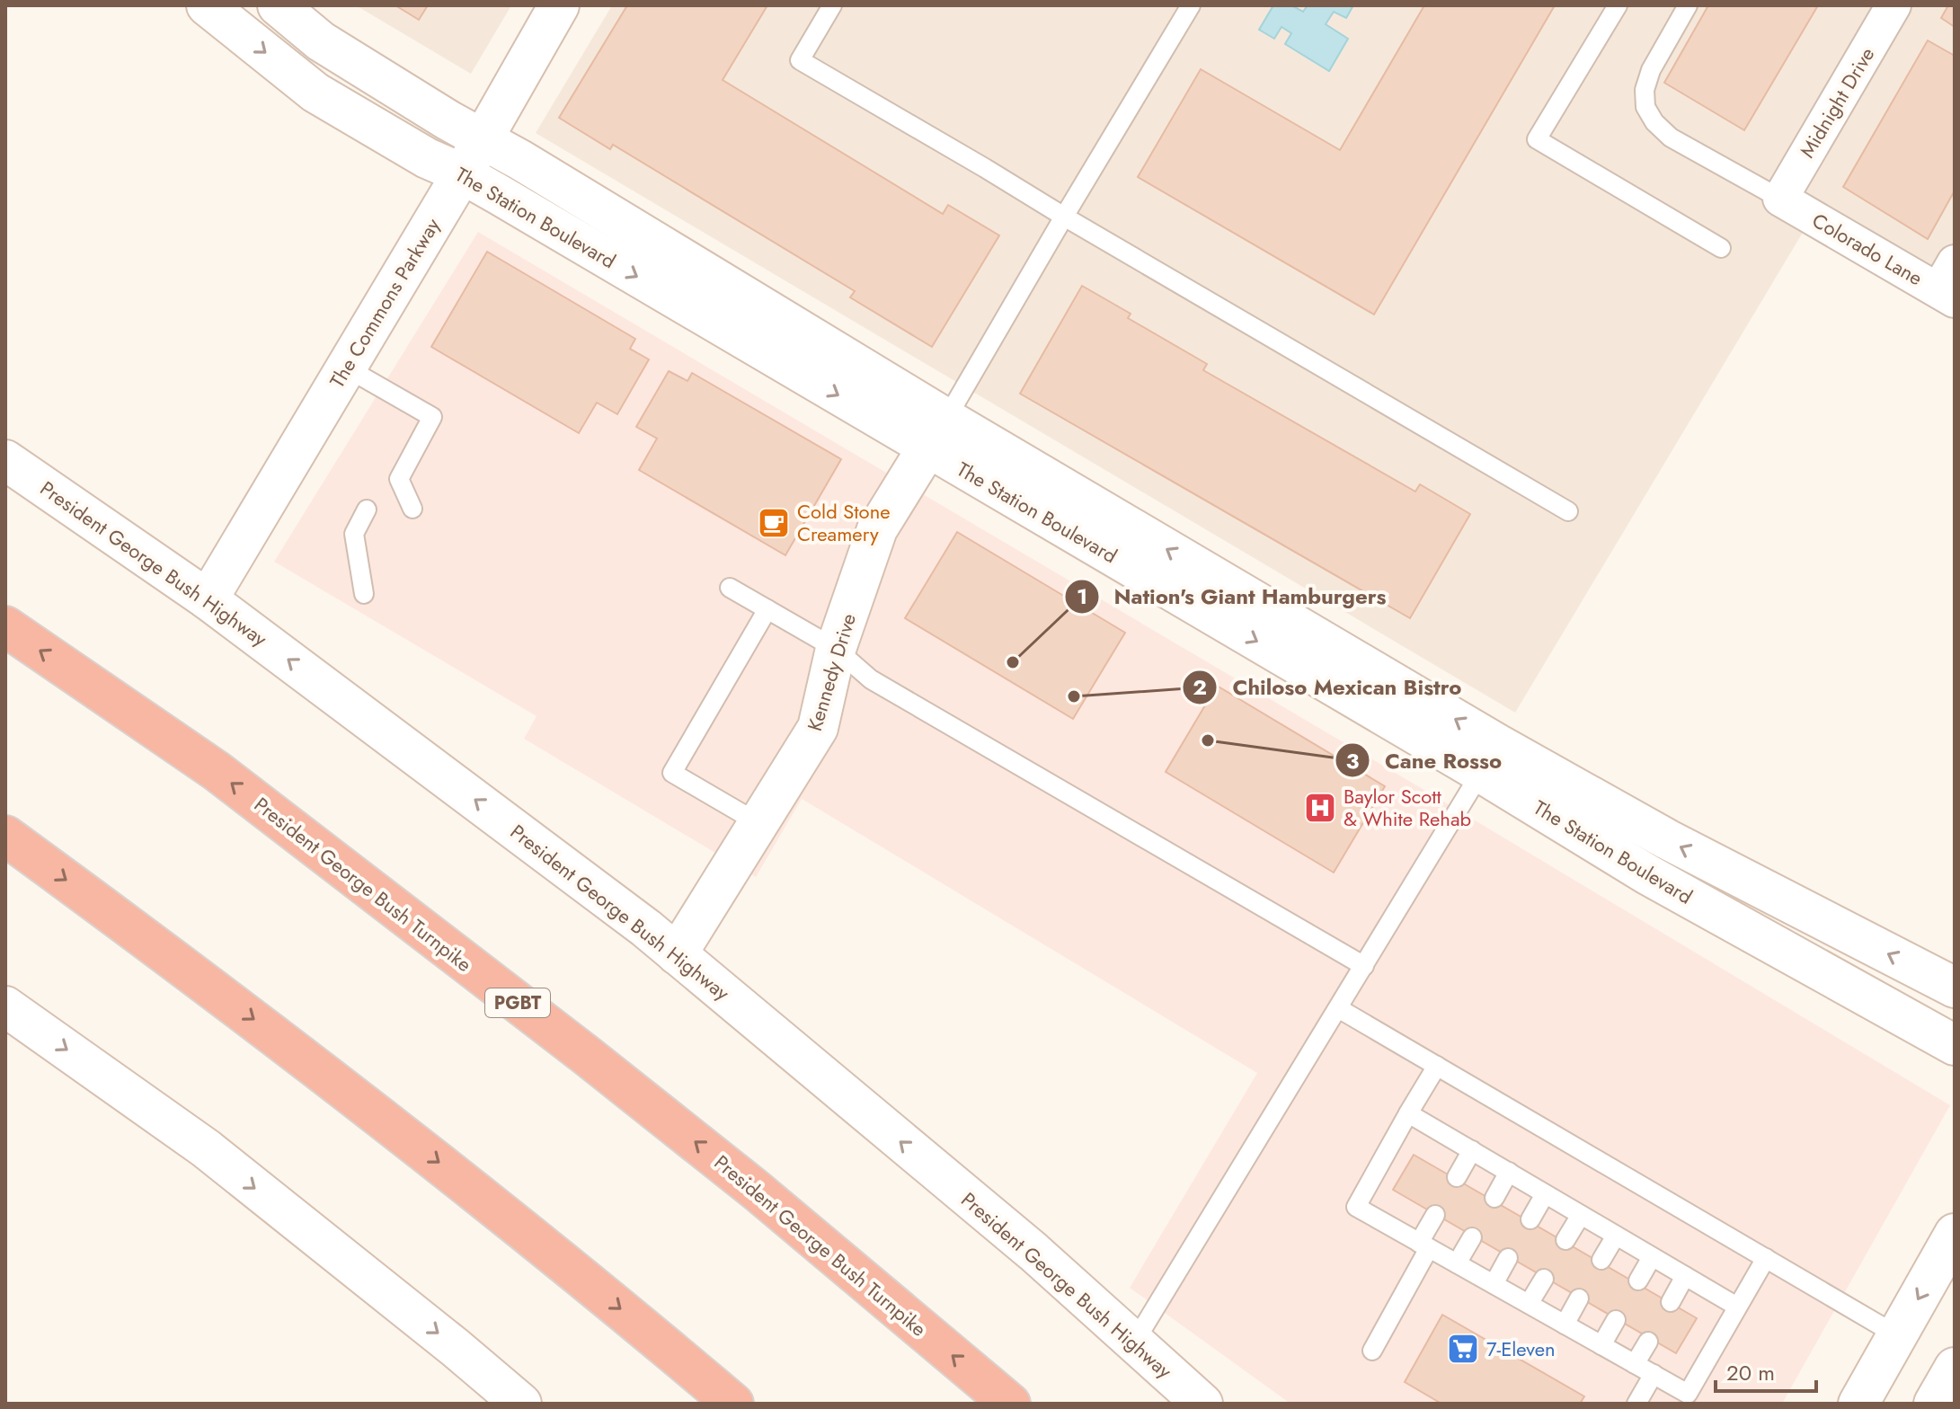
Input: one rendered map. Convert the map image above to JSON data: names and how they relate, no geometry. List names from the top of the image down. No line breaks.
{"streets":{"highway":["President George Bush Turnpike","PGBT"],"street":["Midnight Drive","The Station Boulevard","Colorado Lane","The Commons Parkway","President George Bush Highway","Kennedy Drive"]},"crossings":[["Midnight Drive","Colorado Lane"],["The Station Boulevard","The Commons Parkway"],["The Station Boulevard","Kennedy Drive"],["The Commons Parkway","President George Bush Highway"],["President George Bush Highway","Kennedy Drive"]],"one_way":["President George Bush Highway"],"places":{"cafe":["Cold Stone Creamery"],"other":["Nation's Giant Hamburgers","Chiloso Mexican Bistro","Cane Rosso"],"hospital":["Baylor Scott & White Rehab"],"supermarket":["7-Eleven"]},"scale_bar":"20 m"}
